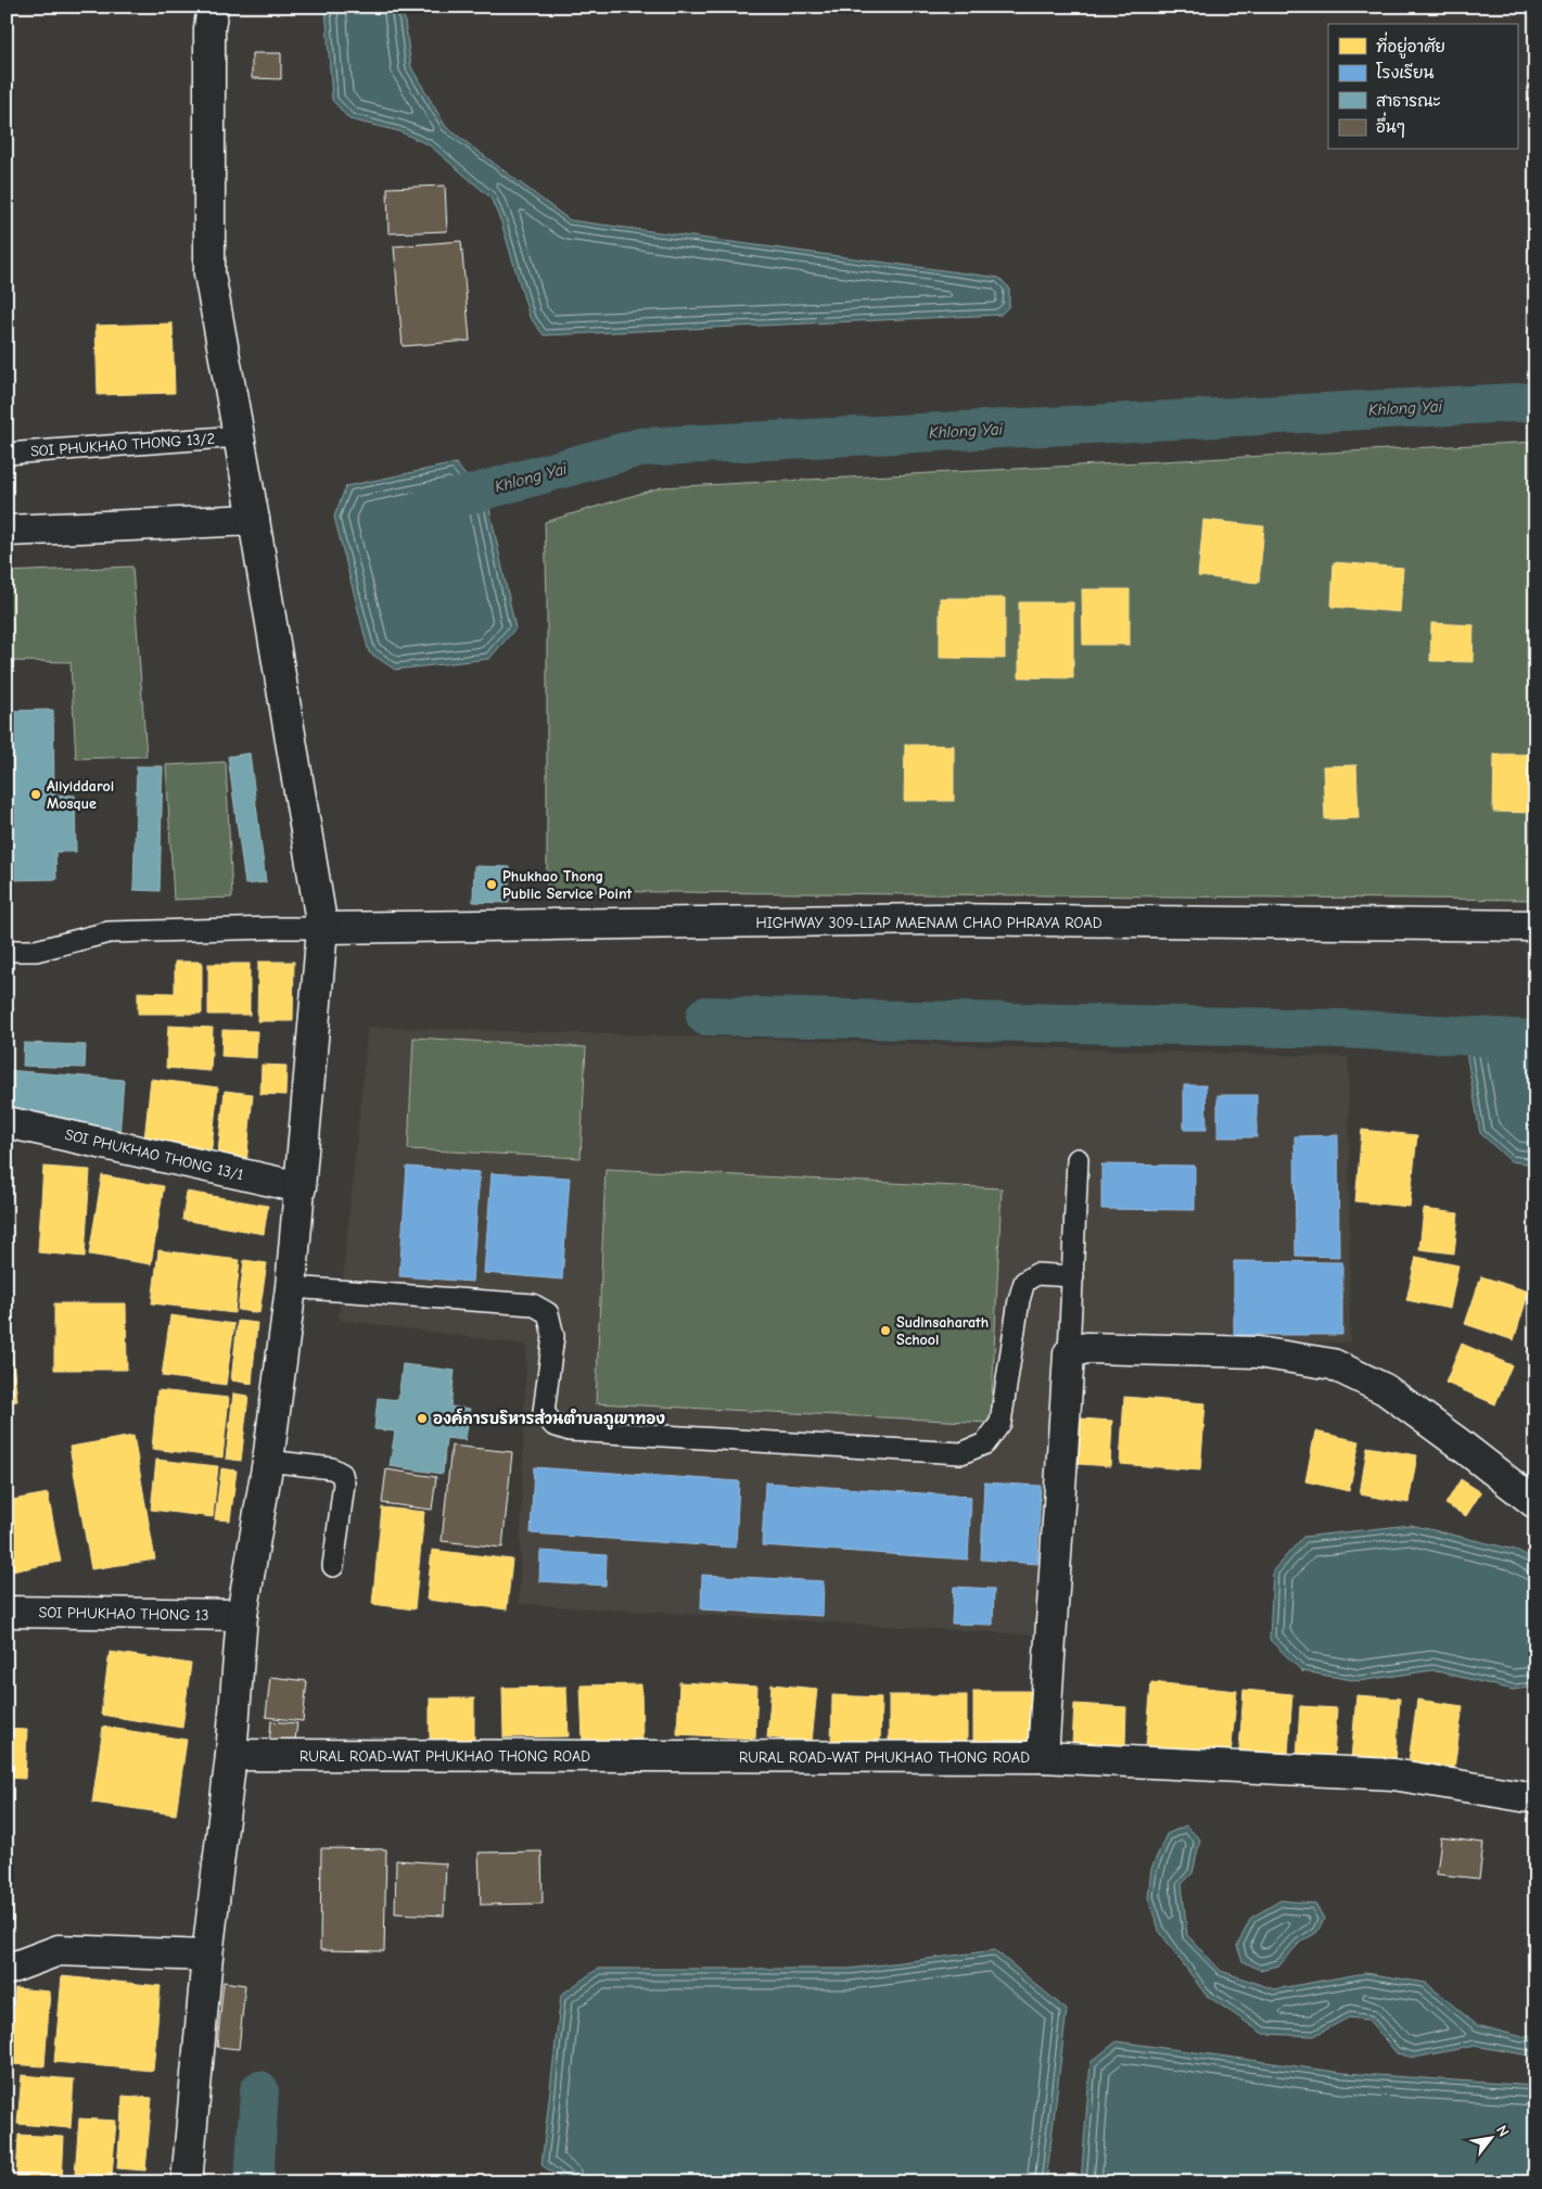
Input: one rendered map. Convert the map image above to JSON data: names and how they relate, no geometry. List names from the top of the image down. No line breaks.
{"streets":{"street":["HIGHWAY 309-LIAP MAENAM CHAO PHRAYA ROAD","SOI PHUKHAO THONG 13/1","SOI PHUKHAO THONG 13","RURAL ROAD-WAT PHUKHAO THONG ROAD"],"lane":["SOI PHUKHAO THONG 13/2"]},"water":["Khlong Yai"],"places":["Aliyiddaroi Mosque","Phukhao Thong Public Service Point","Sudinsaharath School","องค์การบริหารส่วนตำบลภูเขาทอง"],"legend":["ที่อยู่อาศัย","โรงเรียน","สาธารณะ","อื่นๆ"],"north":"top right"}
